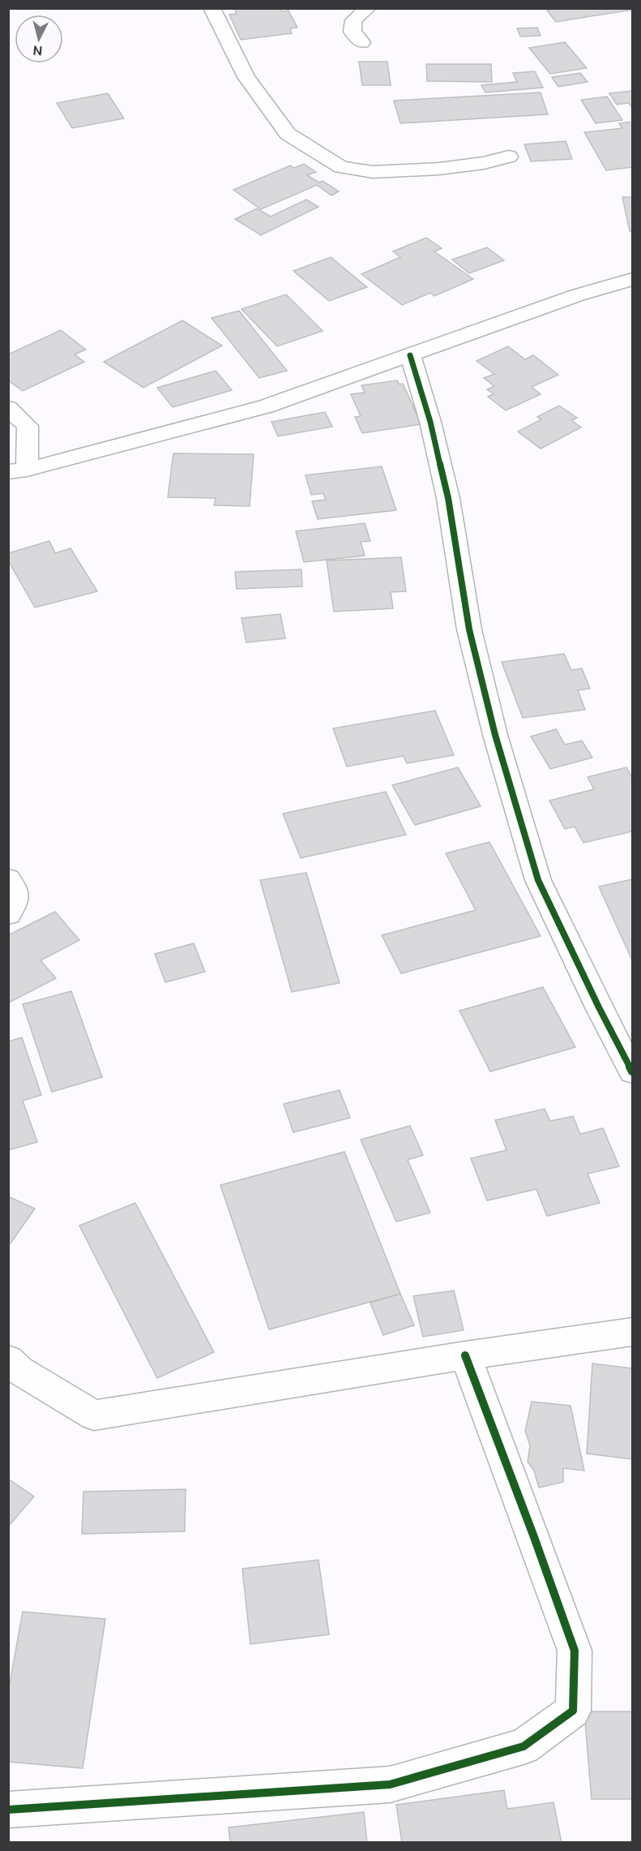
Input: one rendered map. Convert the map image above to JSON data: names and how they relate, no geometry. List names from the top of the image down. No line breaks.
{"north":"bottom"}
